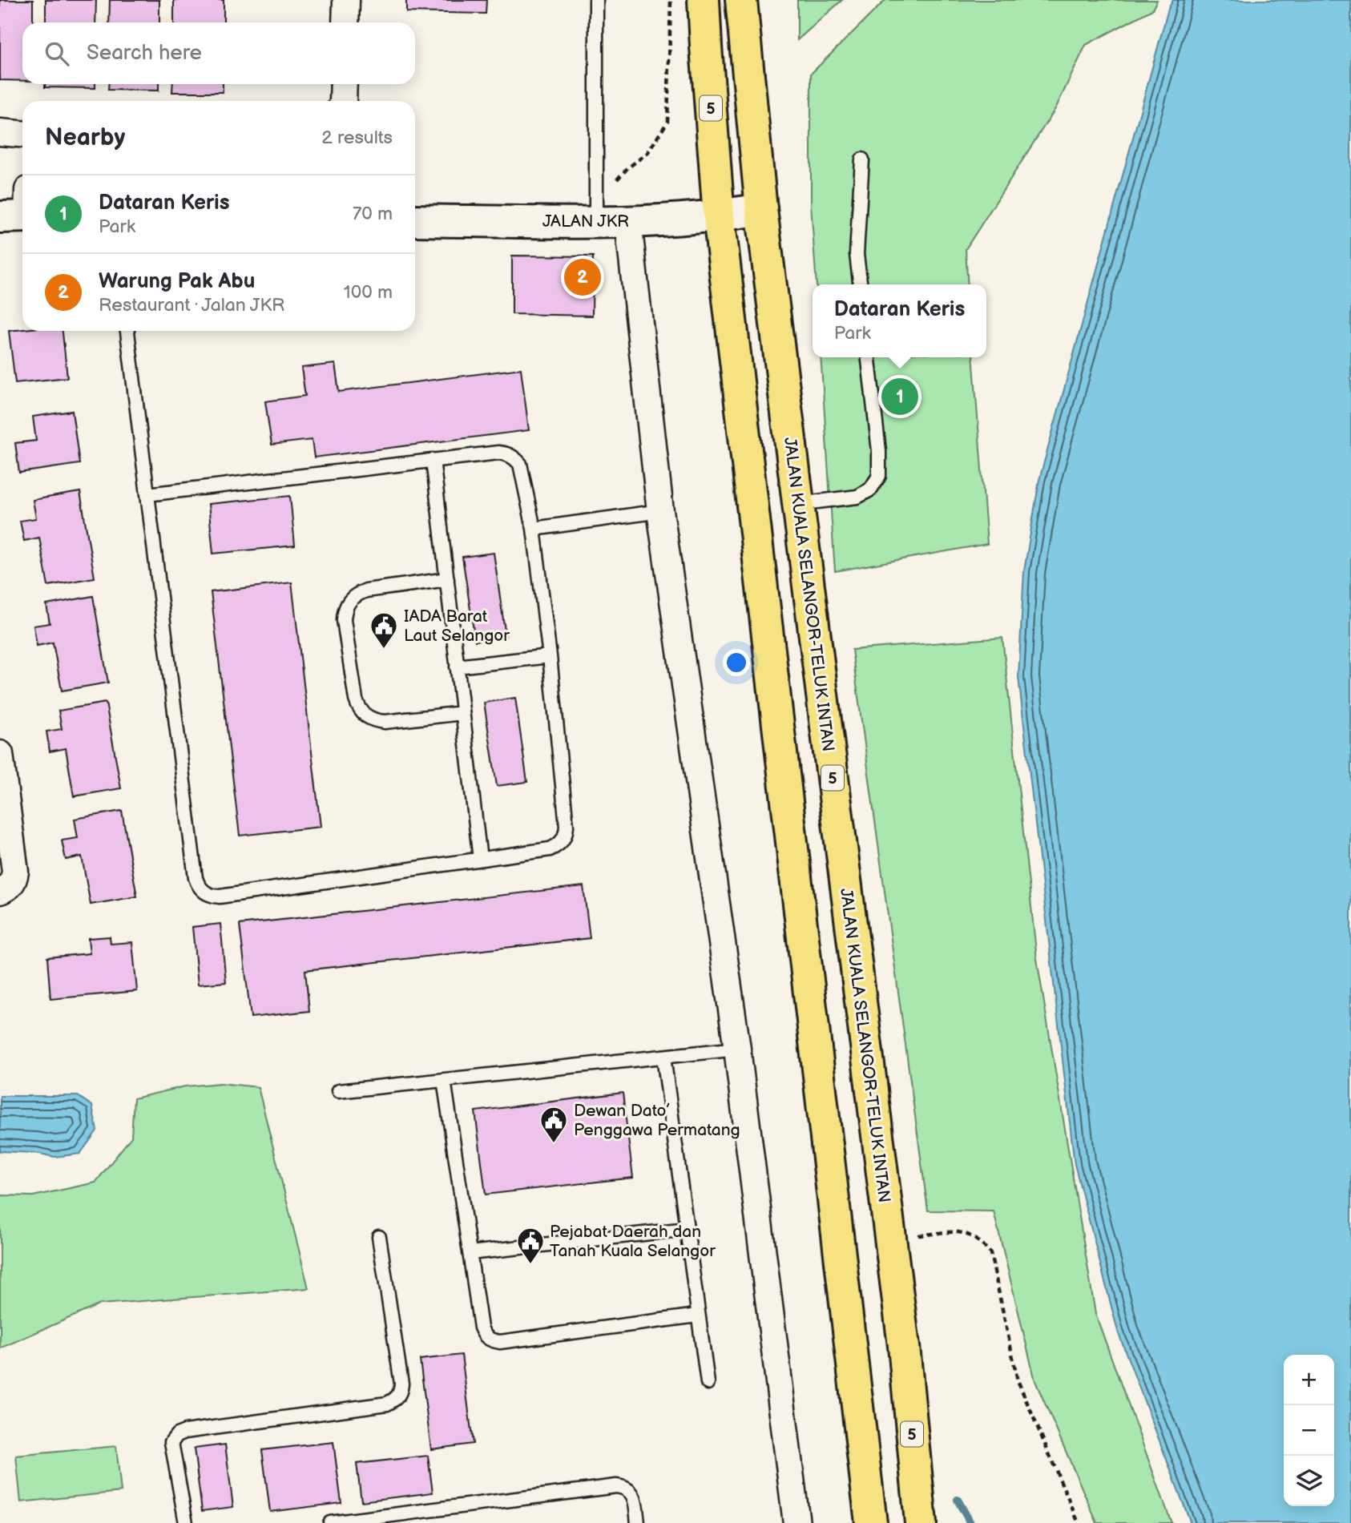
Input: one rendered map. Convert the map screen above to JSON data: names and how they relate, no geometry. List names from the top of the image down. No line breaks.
{"streets":{"highway":["5","JALAN KUALA SELANGOR-TELUK INTAN"],"street":["JALAN JKR"]},"crossings":[["5","JALAN JKR"],["JALAN JKR","JALAN KUALA SELANGOR-TELUK INTAN"]],"places":{"public building":["IADA Barat Laut Selangor","Dewan Dato’ Penggawa Permatang","Pejabat Daerah dan Tanah Kuala Selangor"]},"page":{"search":"Search here","heading":["Nearby","2 results"],"list":[{"mark":"1","name":"Dataran Keris","note":"Park","value":"70 m"},{"mark":"2","name":"Warung Pak Abu","note":"Restaurant · Jalan JKR","value":"100 m"}],"pins":["2","1"],"popup":["Dataran Keris","Park"],"map_buttons":["+","−"]}}
